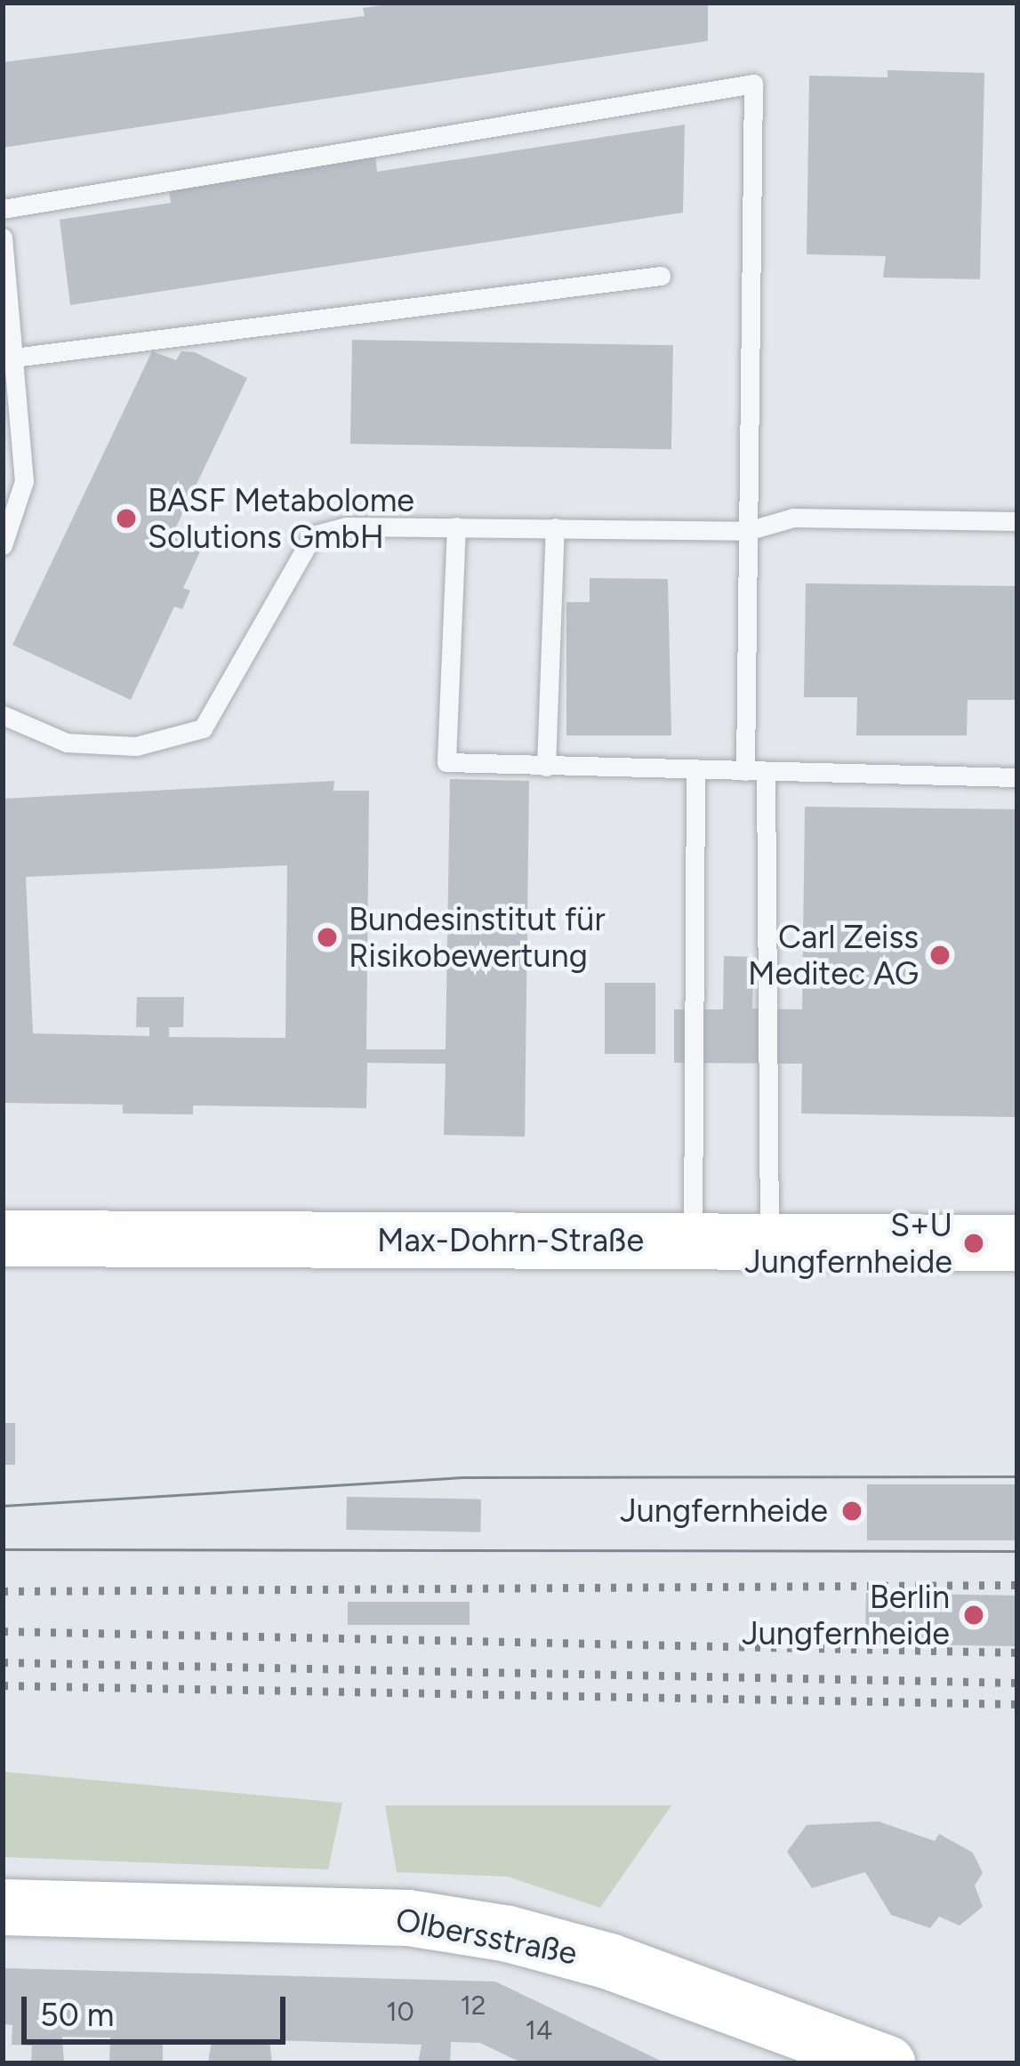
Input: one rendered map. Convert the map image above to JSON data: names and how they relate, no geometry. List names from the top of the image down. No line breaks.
{"streets":{"main road":["Max-Dohrn-Straße","Olbersstraße"]},"places":["BASF Metabolome Solutions GmbH","Bundesinstitut für Risikobewertung","Carl Zeiss Meditec AG","S+U Jungfernheide","Jungfernheide","Berlin Jungfernheide"],"house_numbers":["12","10","14"],"scale_bar":"50 m"}
